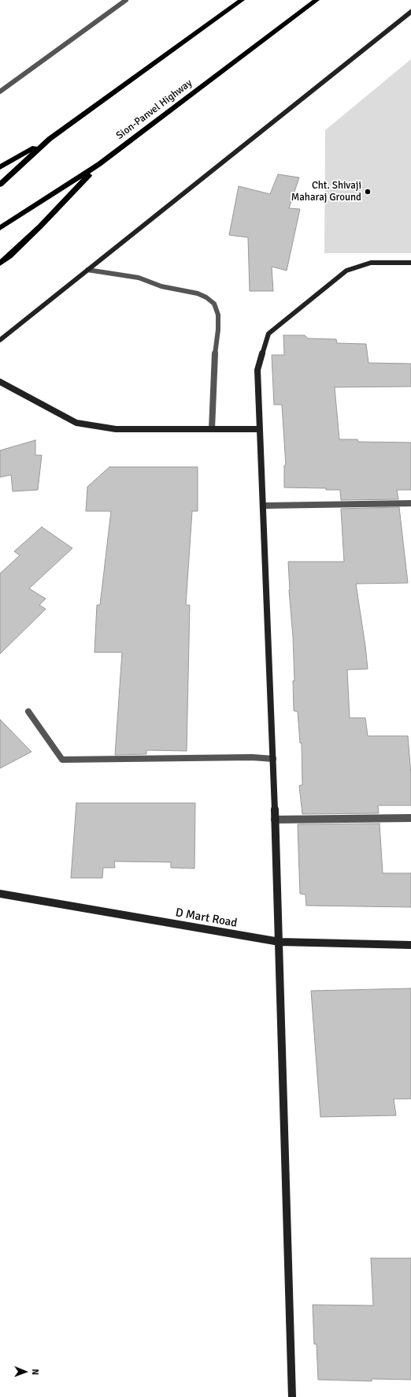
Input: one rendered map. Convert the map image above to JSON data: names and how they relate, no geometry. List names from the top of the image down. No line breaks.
{"streets":{"highway":["Sion-Panvel Highway"],"street":["D Mart Road"]},"places":["Cht. Shivaji Maharaj Ground"],"north":"right"}
